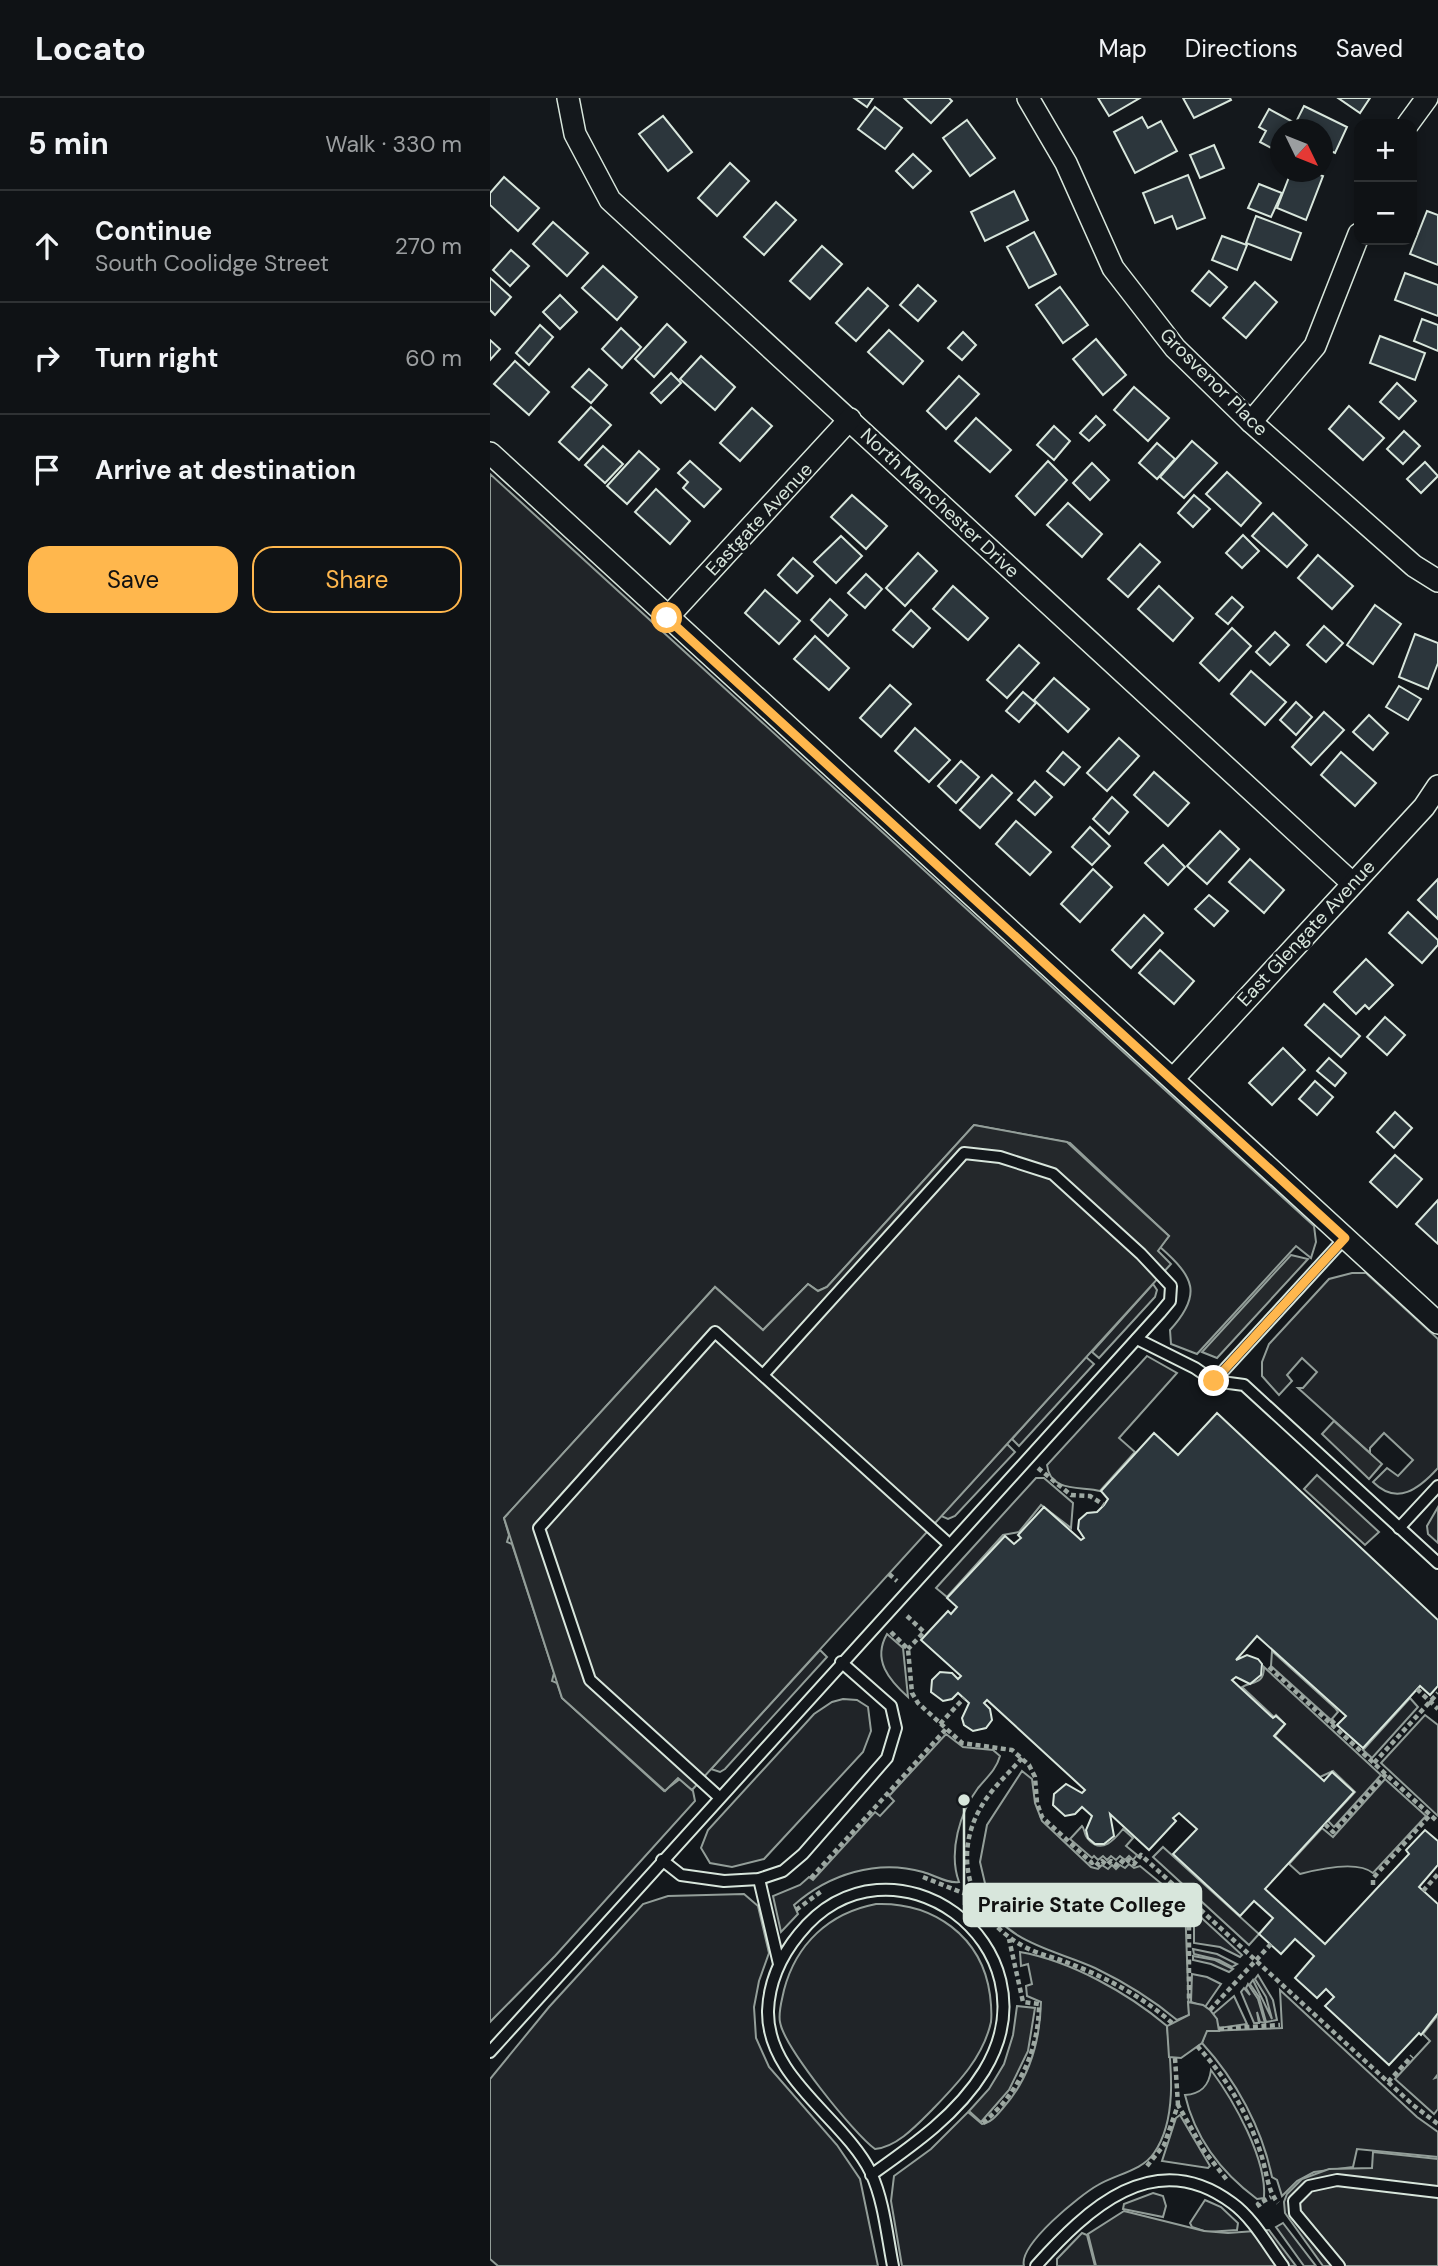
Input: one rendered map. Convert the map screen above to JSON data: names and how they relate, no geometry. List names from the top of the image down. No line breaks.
{"streets":{"street":["Grosvenor Place","North Manchester Drive","Eastgate Avenue","East Glengate Avenue"]},"crossings":[["North Manchester Drive","Eastgate Avenue"],["North Manchester Drive","East Glengate Avenue"]],"places":["Prairie State College"],"north":"bottom right","page":{"header":"Locato","nav":["Map","Directions","Saved"],"heading":["5 min","Walk · 330 m"],"map_buttons":["+","−"],"list":[["Continue","South Coolidge Street","270 m"],["Turn right","60 m"],"Arrive at destination"],"buttons":["Save","Share"]}}
